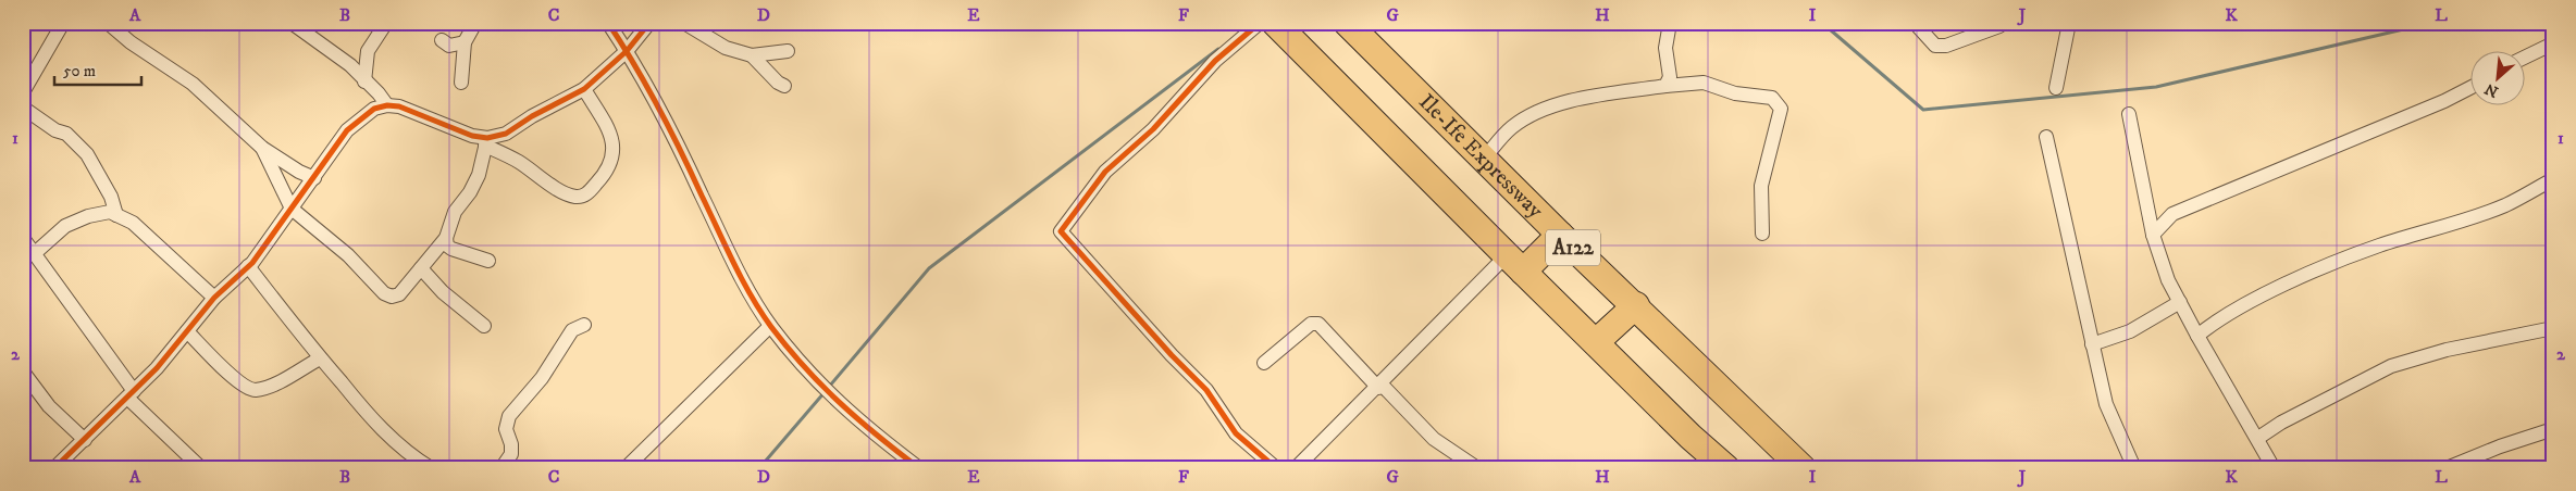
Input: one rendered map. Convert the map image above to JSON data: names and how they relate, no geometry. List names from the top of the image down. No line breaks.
{"streets":{"highway":["Ile-Ife Expressway","A122"]},"scale_bar":"50 m","north":"bottom left","grid":{"columns":["A","B","C","D","E","F","G","H","I","J","K","L"],"rows":["1","2"]}}
